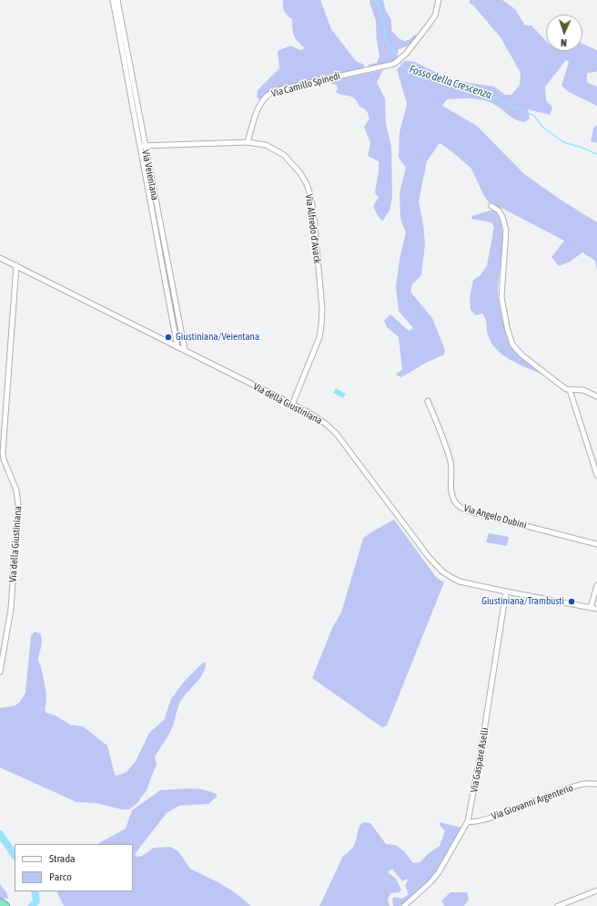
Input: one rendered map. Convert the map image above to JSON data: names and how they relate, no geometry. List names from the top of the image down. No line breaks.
{"streets":{"street":["Via Camillo Spinedi","Via Veientana","Via Alfredo d'Avack","Via della Giustiniana","Via Angelo Dubini","Via Gaspare Aselli","Via Giovanni Argenterio"]},"crossings":[["Via Camillo Spinedi","Via Alfredo d'Avack"],["Via Veientana","Via Alfredo d'Avack"],["Via Veientana","Via della Giustiniana"],["Via Alfredo d'Avack","Via della Giustiniana"],["Via della Giustiniana","Via Gaspare Aselli"],["Via Gaspare Aselli","Via Giovanni Argenterio"]],"water":["Fosso della Crescenza"],"places":["Giustiniana/Veientana","Giustiniana/Trambusti"],"legend":["Strada","Parco"],"north":"bottom"}
